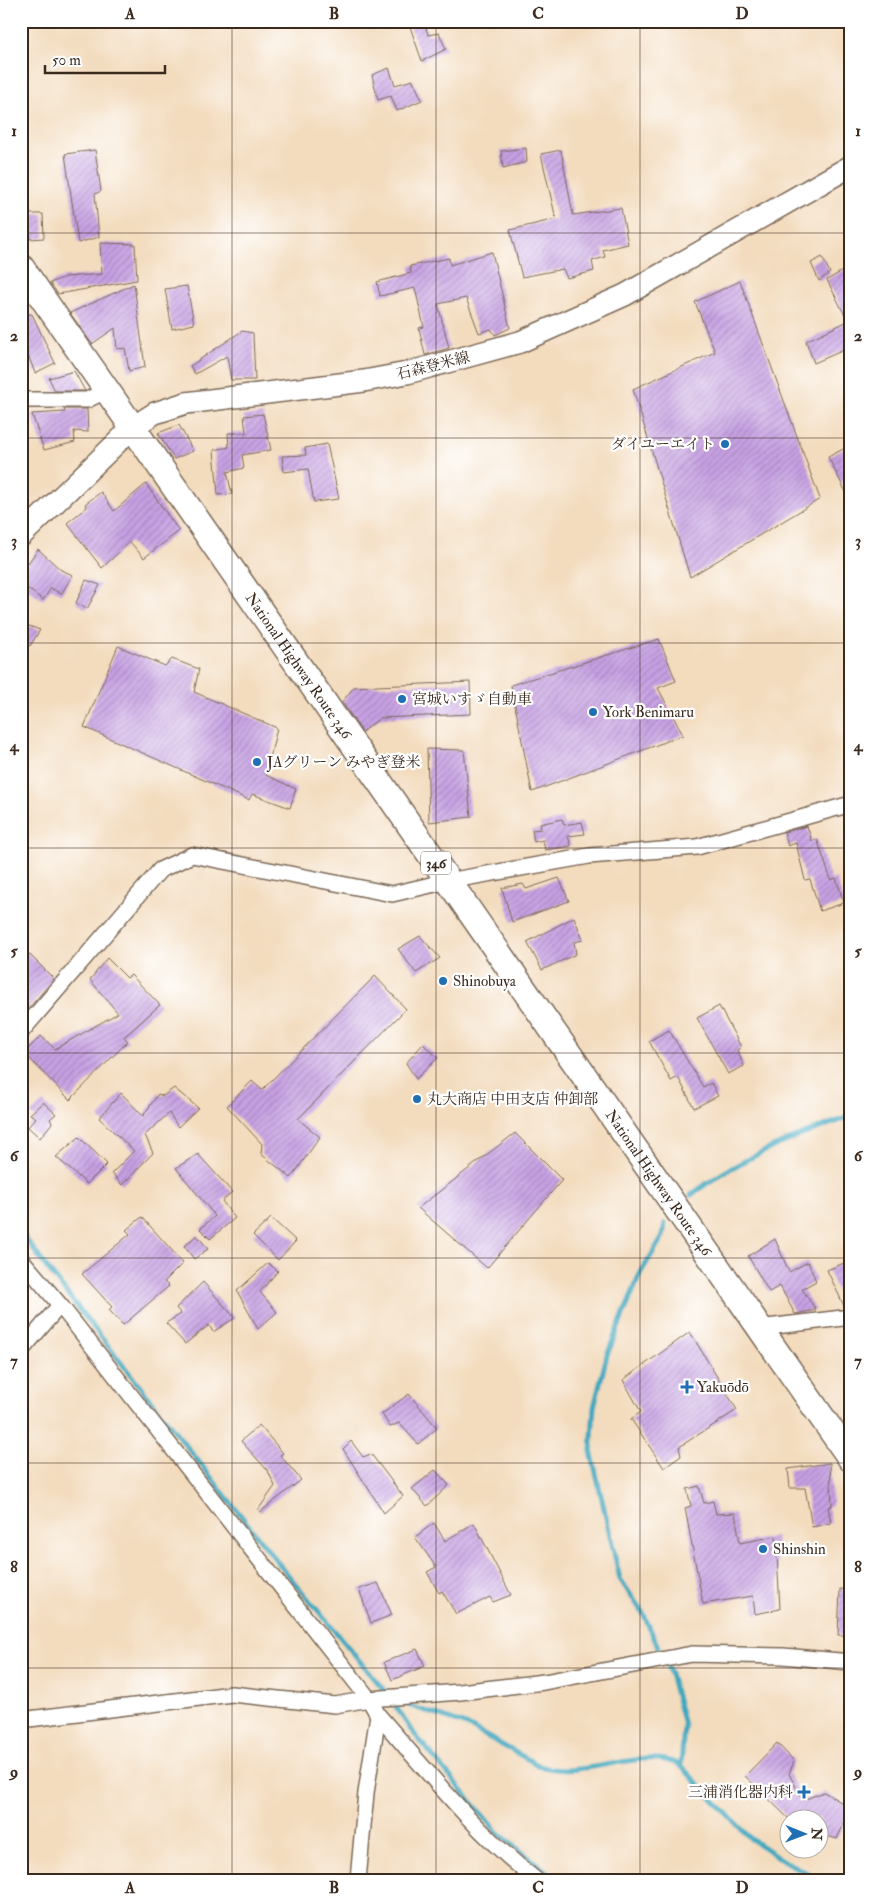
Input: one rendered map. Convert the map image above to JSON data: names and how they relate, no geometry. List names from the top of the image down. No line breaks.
{"streets":{"highway":["National Highway Route 346","346"],"main road":["石森登米線"]},"crossings":[["石森登米線","National Highway Route 346"]],"places":{"other":["ダイユーエイト","宮城いすゞ自動車","York Benimaru","JAグリーン みやぎ登米","Shinobuya","丸大商店 中田支店 仲卸部","Shinshin"],"health":["Yakuōdō","三浦消化器内科"]},"scale_bar":"50 m","north":"right","grid":{"columns":["A","B","C","D"],"rows":["1","2","3","4","5","6","7","8","9"]}}
